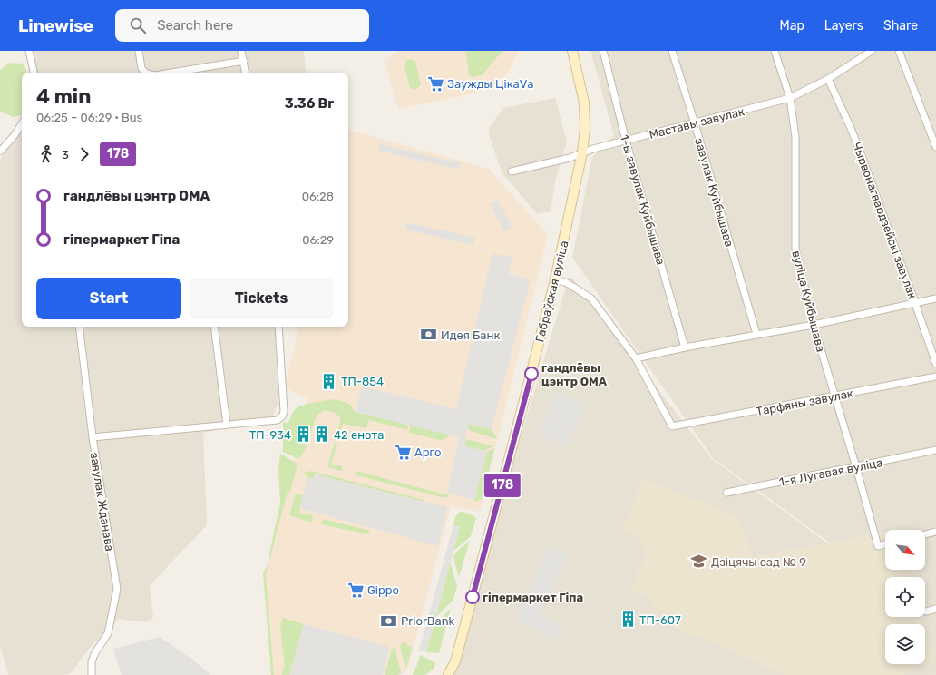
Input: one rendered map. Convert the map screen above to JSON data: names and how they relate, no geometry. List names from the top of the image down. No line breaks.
{"streets":{"main road":["Габраўская вуліца"],"street":["Маставы завулак","завулак Куйбышава","1-ы завулак Куйбышава","Чырвонагвардзейскі завулак","вуліца Куйбышава","Тарфяны завулак","1-я Лугавая вуліца","завулак Жданава"]},"crossings":[["Маставы завулак","завулак Куйбышава"],["Маставы завулак","1-ы завулак Куйбышава"],["Маставы завулак","Чырвонагвардзейскі завулак"],["Маставы завулак","Габраўская вуліца"],["Маставы завулак","вуліца Куйбышава"],["вуліца Куйбышава","Тарфяны завулак"],["вуліца Куйбышава","1-я Лугавая вуліца"]],"places":{"supermarket":["Заужды ЦікаVа","Арго","Gippo"],"bank":["Идея Банк","PriorBank"],"other":["гандлёвы цэнтр ОМА","гіпермаркет Гіпа"],"building":["ТП-854","ТП-934","42 енота","ТП-607"],"school or university":["Дзіцячы сад № 9"]},"lines":["bus line 178"],"north":"bottom right","page":{"header":"Linewise","search":"Search here","nav":["Map","Layers","Share"],"on_map":"178","heading":["4 min","06:25 – 06:29 · Bus","3.36 Br"],"legs":["3","178"],"list":[{"name":"гандлёвы цэнтр ОМА","value":"06:28"},{"name":"гіпермаркет Гіпа","value":"06:29"}],"buttons":["Start","Tickets"]}}
